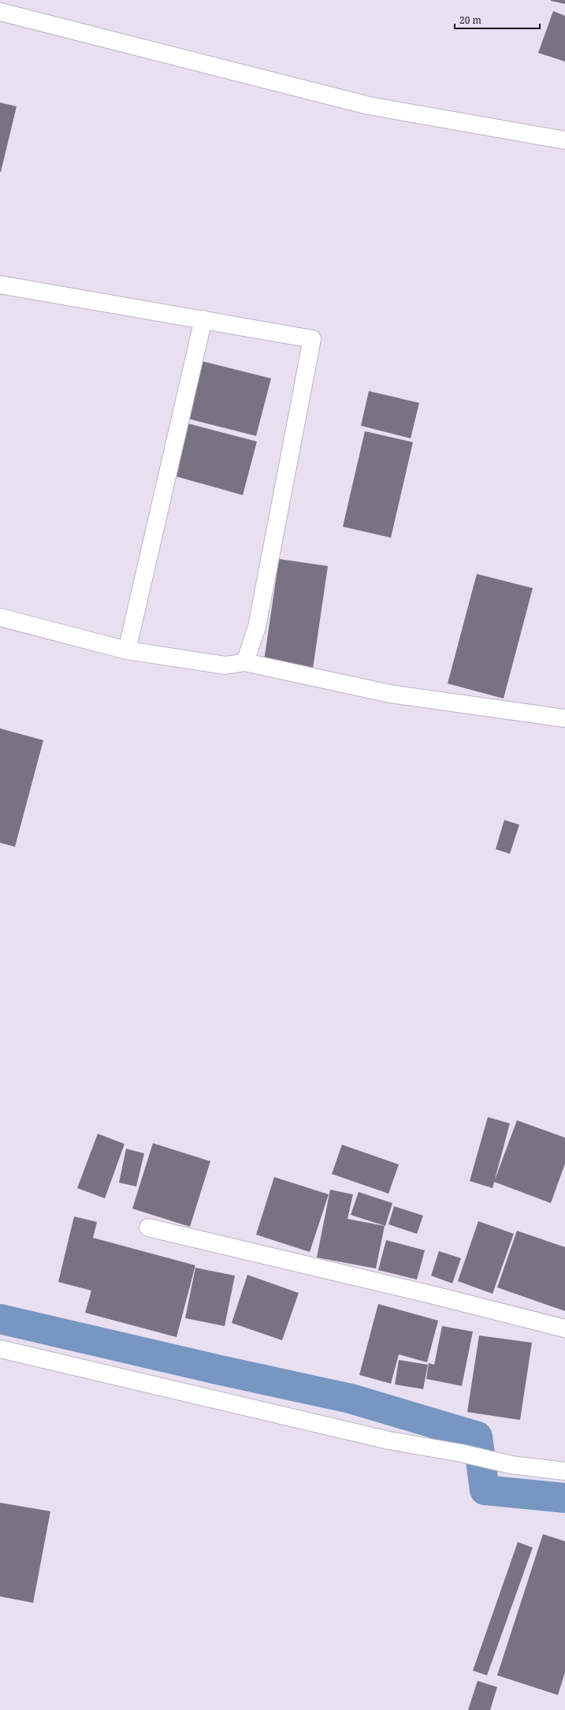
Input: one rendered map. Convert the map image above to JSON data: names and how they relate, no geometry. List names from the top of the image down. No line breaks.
{"scale_bar":"20 m"}
